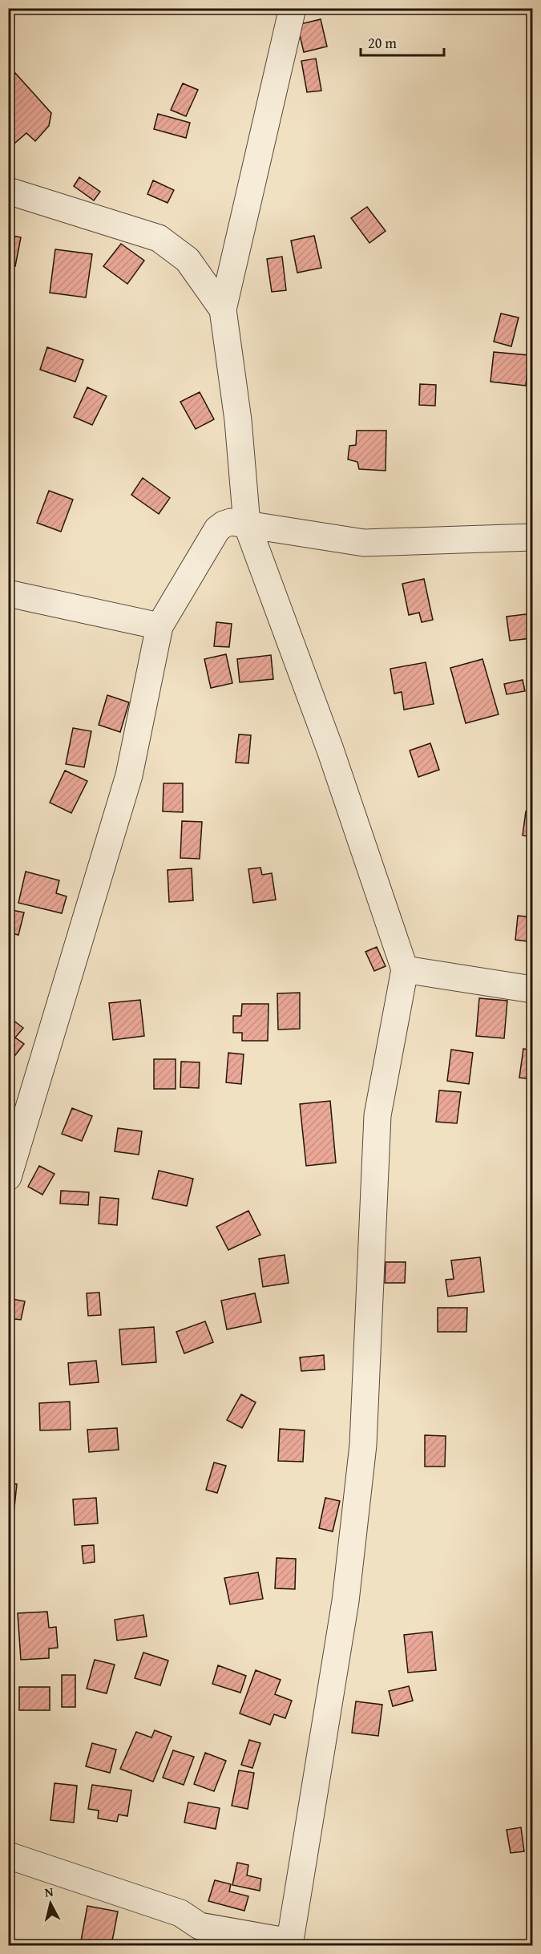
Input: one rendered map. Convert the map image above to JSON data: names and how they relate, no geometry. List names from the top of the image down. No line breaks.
{"scale_bar":"20 m","north":"top"}
